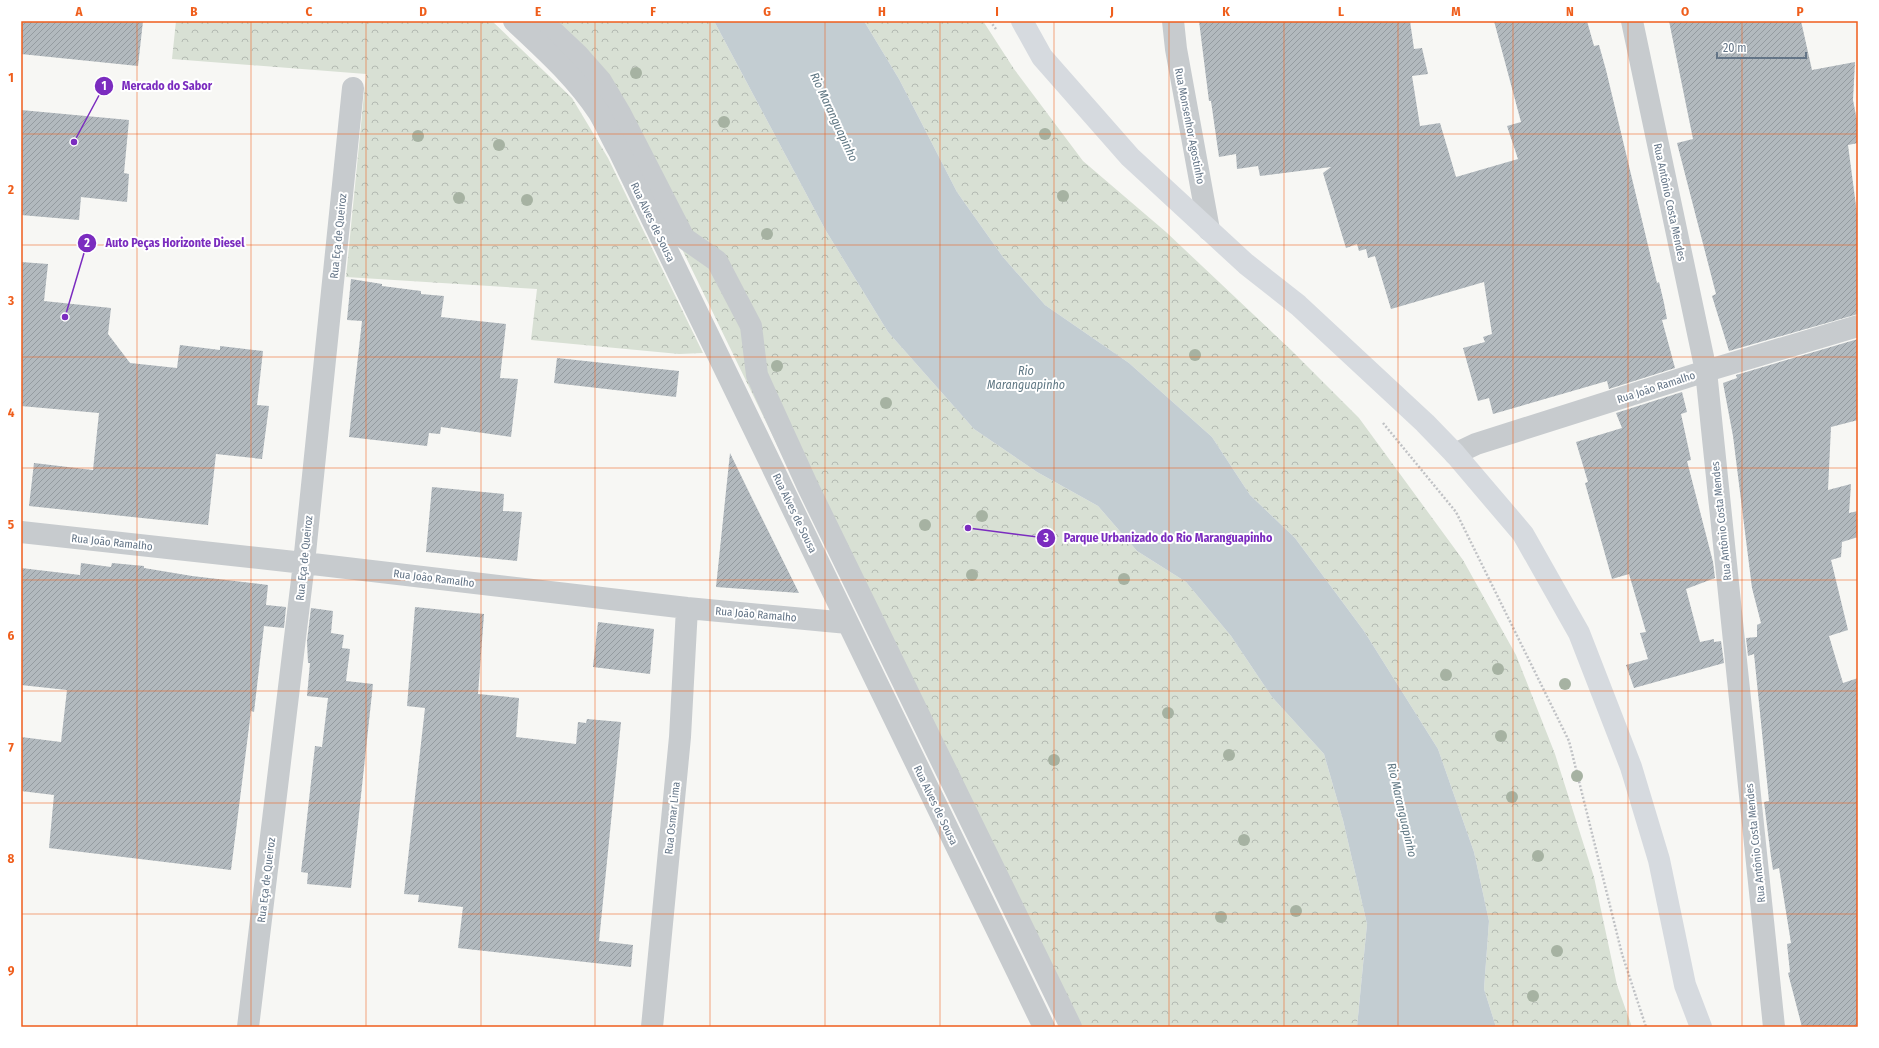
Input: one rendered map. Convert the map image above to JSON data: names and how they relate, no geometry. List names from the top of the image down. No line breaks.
{"streets":{"street":["Rua Monsenhor Agostinho","Rua Antônio Costa Mendes","Rua Alves de Sousa","Rua Eça de Queiroz","Rua João Ramalho","Rua Osmar Lima"]},"crossings":[["Rua Antônio Costa Mendes","Rua João Ramalho"],["Rua Alves de Sousa","Rua João Ramalho"],["Rua Eça de Queiroz","Rua João Ramalho"],["Rua João Ramalho","Rua Osmar Lima"]],"water":["Rio Maranguapinho"],"places":["Mercado do Sabor","Auto Peças Horizonte Diesel","Parque Urbanizado do Rio Maranguapinho"],"scale_bar":"20 m","grid":{"columns":["A","B","C","D","E","F","G","H","I","J","K","L","M","N","O","P"],"rows":["1","2","3","4","5","6","7","8","9"]}}
